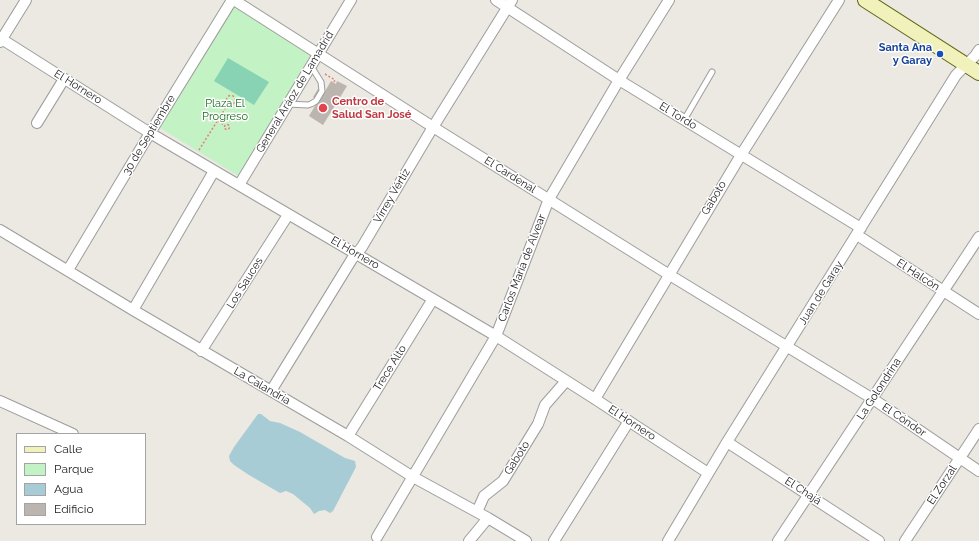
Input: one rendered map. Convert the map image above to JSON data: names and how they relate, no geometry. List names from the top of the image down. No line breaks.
{"streets":{"street":["El Hornero","General Aráoz de Lamadrid","El Tordo","30 de Septiembre","El Cardenal","Virrey Vértiz","Gaboto","Carlos María de Alvear","El Halcón","Los Sauces","Juan de Garay","Trece Alto","La Calandria","La Golondrina","El Cóndor","El Zorzal","El Chajá"]},"crossings":[["El Hornero","General Aráoz de Lamadrid"],["El Hornero","30 de Septiembre"],["El Hornero","Virrey Vértiz"],["El Hornero","Gaboto"],["El Hornero","Carlos María de Alvear"],["El Hornero","Los Sauces"],["El Hornero","Juan de Garay"],["El Hornero","Trece Alto"],["General Aráoz de Lamadrid","El Cardenal"],["El Tordo","Virrey Vértiz"],["El Tordo","Gaboto"],["El Tordo","Carlos María de Alvear"],["El Tordo","El Halcón"],["El Tordo","Juan de Garay"],["30 de Septiembre","El Cardenal"],["30 de Septiembre","La Calandria"],["El Cardenal","Virrey Vértiz"],["El Cardenal","Gaboto"],["El Cardenal","Carlos María de Alvear"],["El Cardenal","Juan de Garay"],["El Cardenal","El Cóndor"],["Virrey Vértiz","La Calandria"],["Gaboto","La Calandria"],["Carlos María de Alvear","La Calandria"],["El Halcón","Juan de Garay"],["El Halcón","La Golondrina"],["Los Sauces","La Calandria"],["Juan de Garay","El Cóndor"],["Juan de Garay","El Chajá"],["Trece Alto","La Calandria"],["La Golondrina","El Cóndor"],["La Golondrina","El Chajá"],["El Cóndor","El Zorzal"]],"parks":["Plaza El Progreso"],"places":["Santa Ana y Garay","Centro de Salud San José"],"legend":["Calle","Parque","Agua","Edificio"]}
